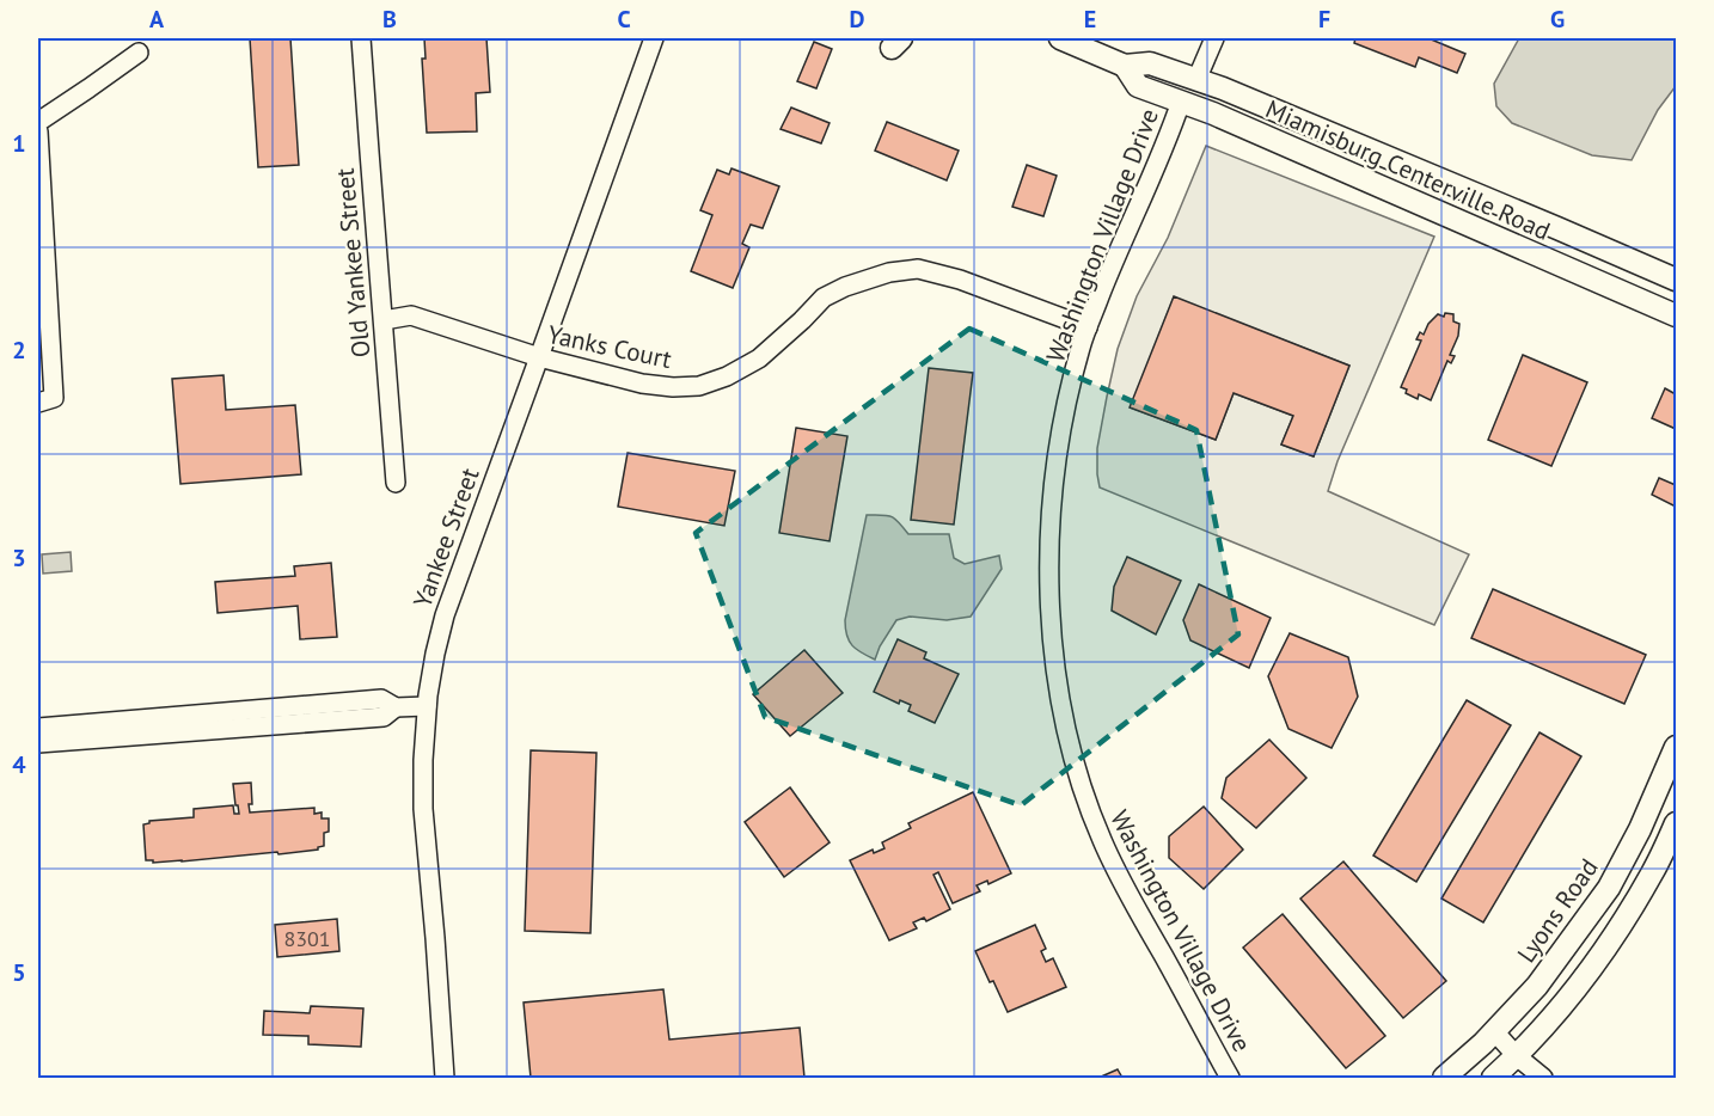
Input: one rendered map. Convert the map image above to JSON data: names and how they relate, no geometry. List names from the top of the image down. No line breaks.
{"streets":{"main road":["Miamisburg Centerville Road","Lyons Road"],"street":["Washington Village Drive","Old Yankee Street","Yanks Court","Yankee Street"]},"crossings":[["Miamisburg Centerville Road","Washington Village Drive"],["Washington Village Drive","Yanks Court"],["Old Yankee Street","Yanks Court"],["Yanks Court","Yankee Street"]],"house_numbers":["8301"],"grid":{"columns":["A","B","C","D","E","F","G"],"rows":["1","2","3","4","5"]}}
